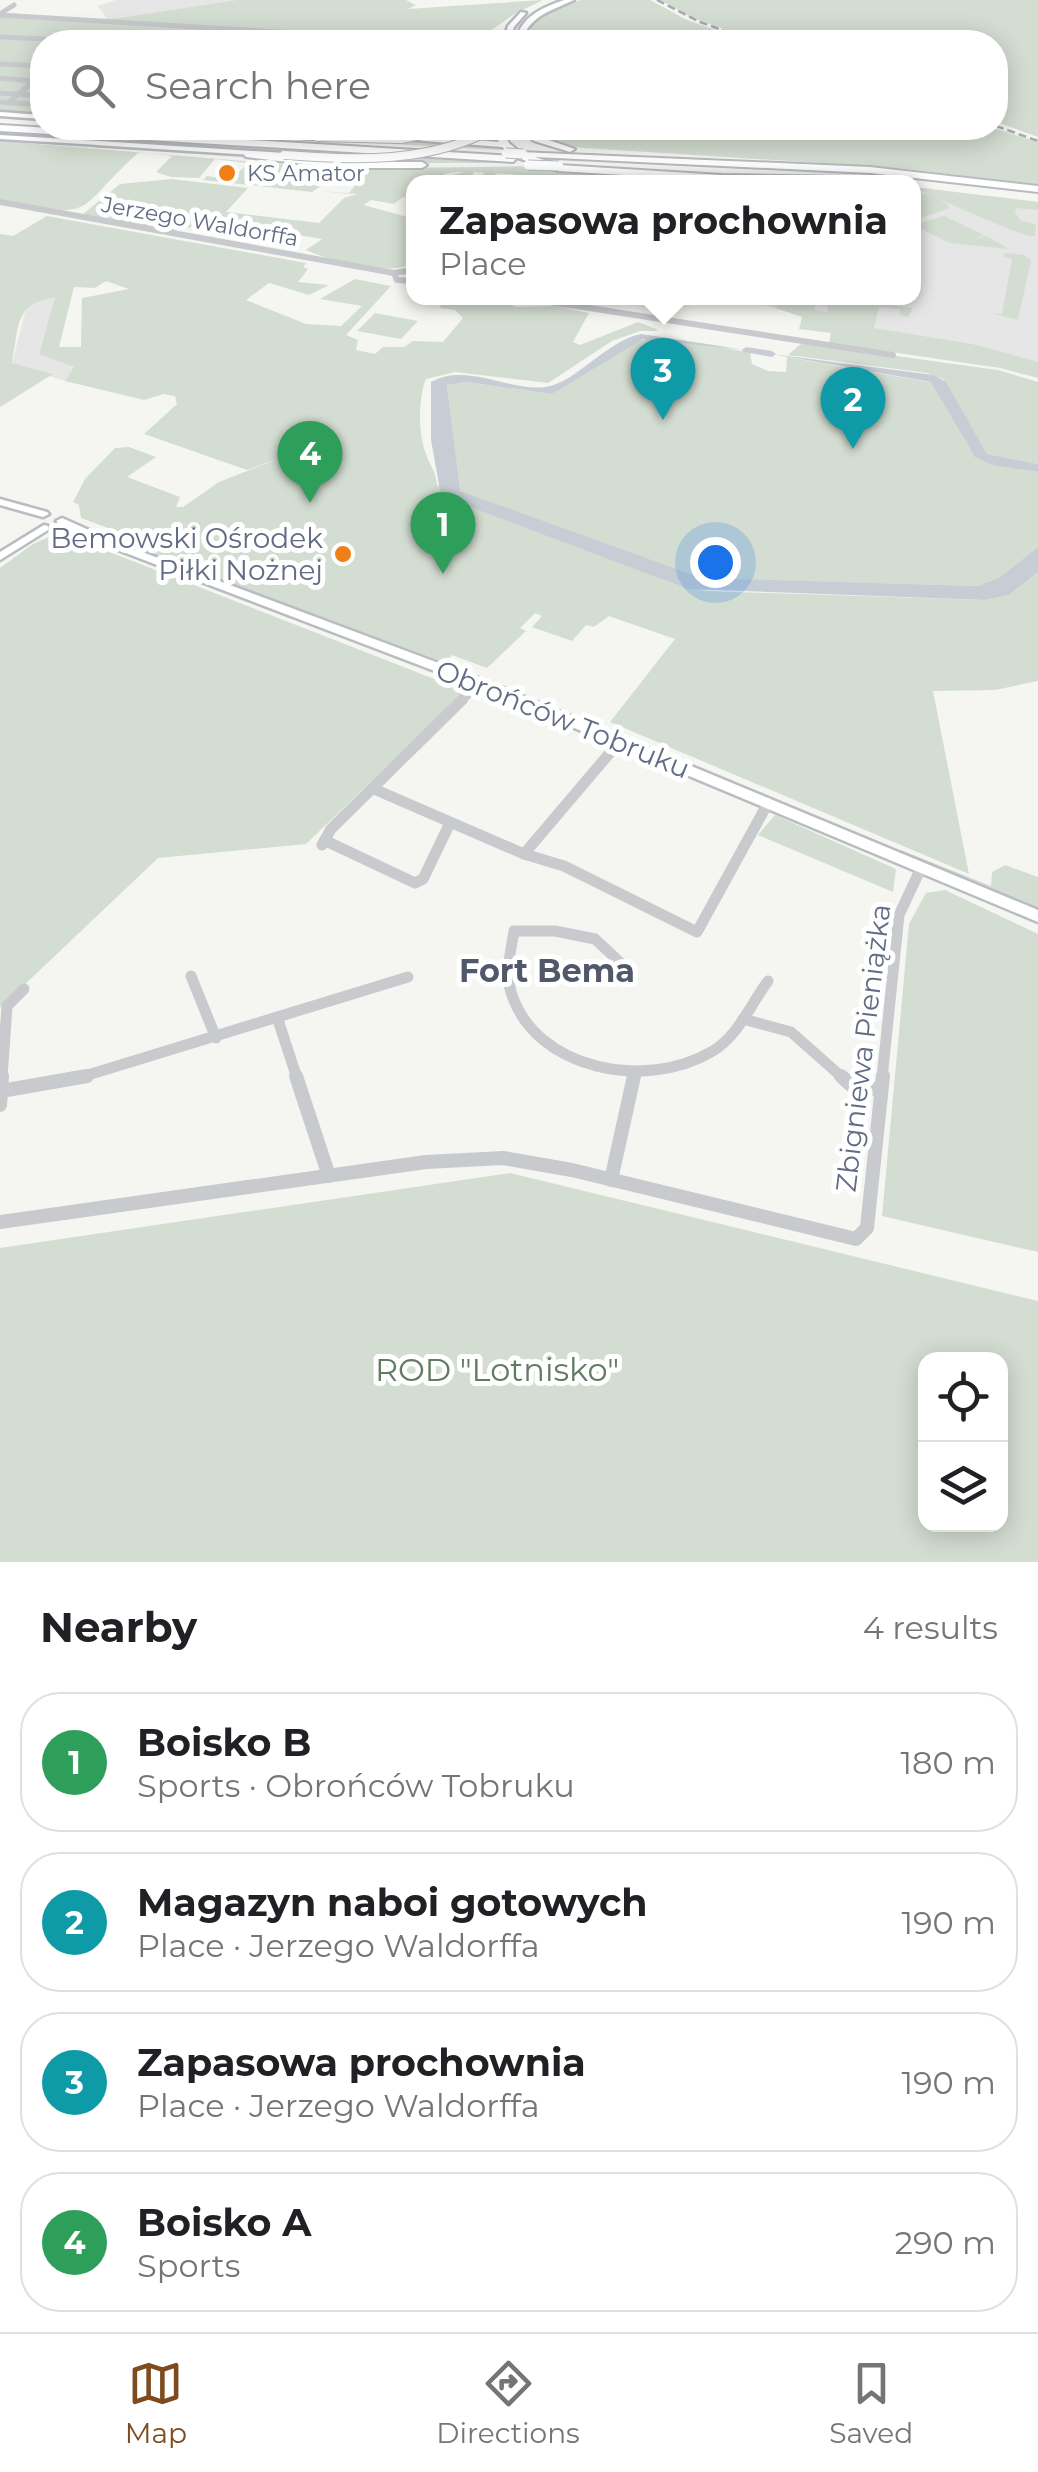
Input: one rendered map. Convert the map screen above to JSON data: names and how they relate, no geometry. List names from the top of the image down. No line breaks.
{"streets":{"street":["Jerzego Waldorffa","Obrońców Tobruku","Zbigniewa Pieniążka"]},"crossings":[["Obrońców Tobruku","Zbigniewa Pieniążka"]],"districts":["Fort Bema"],"parks":["ROD \"Lotnisko\""],"places":["KS Amator","Bemowski Ośrodek Piłki Nożnej"],"page":{"search":"Search here","popup":["Zapasowa prochownia","Place"],"pins":["3","2","4","1"],"heading":["Nearby","4 results"],"list":[{"mark":"1","name":"Boisko B","note":"Sports · Obrońców Tobruku","value":"180 m"},{"mark":"2","name":"Magazyn naboi gotowych","note":"Place · Jerzego Waldorffa","value":"190 m"},{"mark":"3","name":"Zapasowa prochownia","note":"Place · Jerzego Waldorffa","value":"190 m"},{"mark":"4","name":"Boisko A","note":"Sports","value":"290 m"}],"nav":["Map","Directions","Saved"]}}
